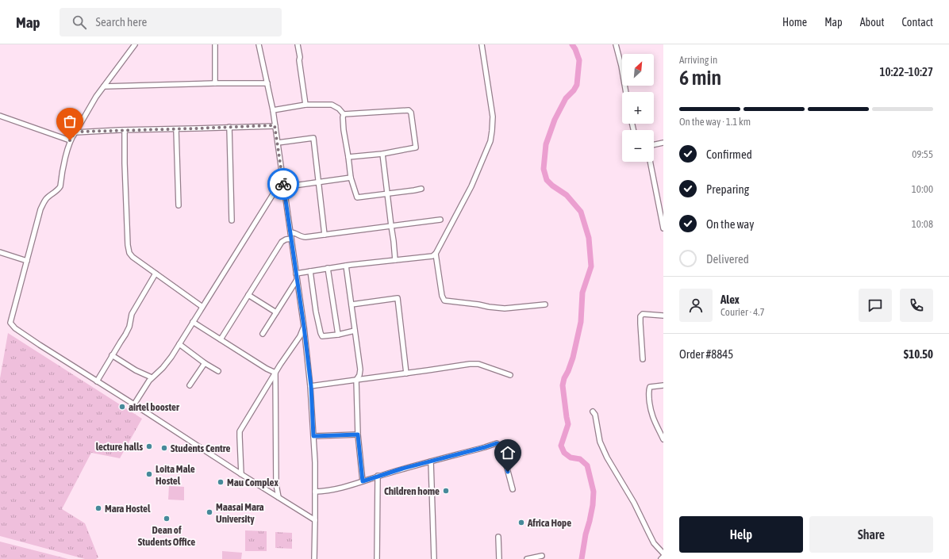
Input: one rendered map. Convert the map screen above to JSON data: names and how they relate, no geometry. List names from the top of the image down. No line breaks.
{"places":["airtel booster","lecture halls","Students Centre","Loita Male Hostel","Mau Complex","Children home","Mara Hostel","Maasai Mara University","Dean of Students Office","Africa Hope"],"north":"top right","page":{"header":"Map","search":"Search here","nav":["Home","Map","About","Contact"],"heading":["6 min","Arriving in","10:22–10:27"],"panel":["Alex","Courier · 4.7","Order #8845","$10.50"],"map_buttons":["+","−"],"bar":"On the way · 1.1 km","list":[["Confirmed","09:55"],["Preparing","10:00"],["On the way","10:08"],"Delivered"],"buttons":["Help","Share"]}}
